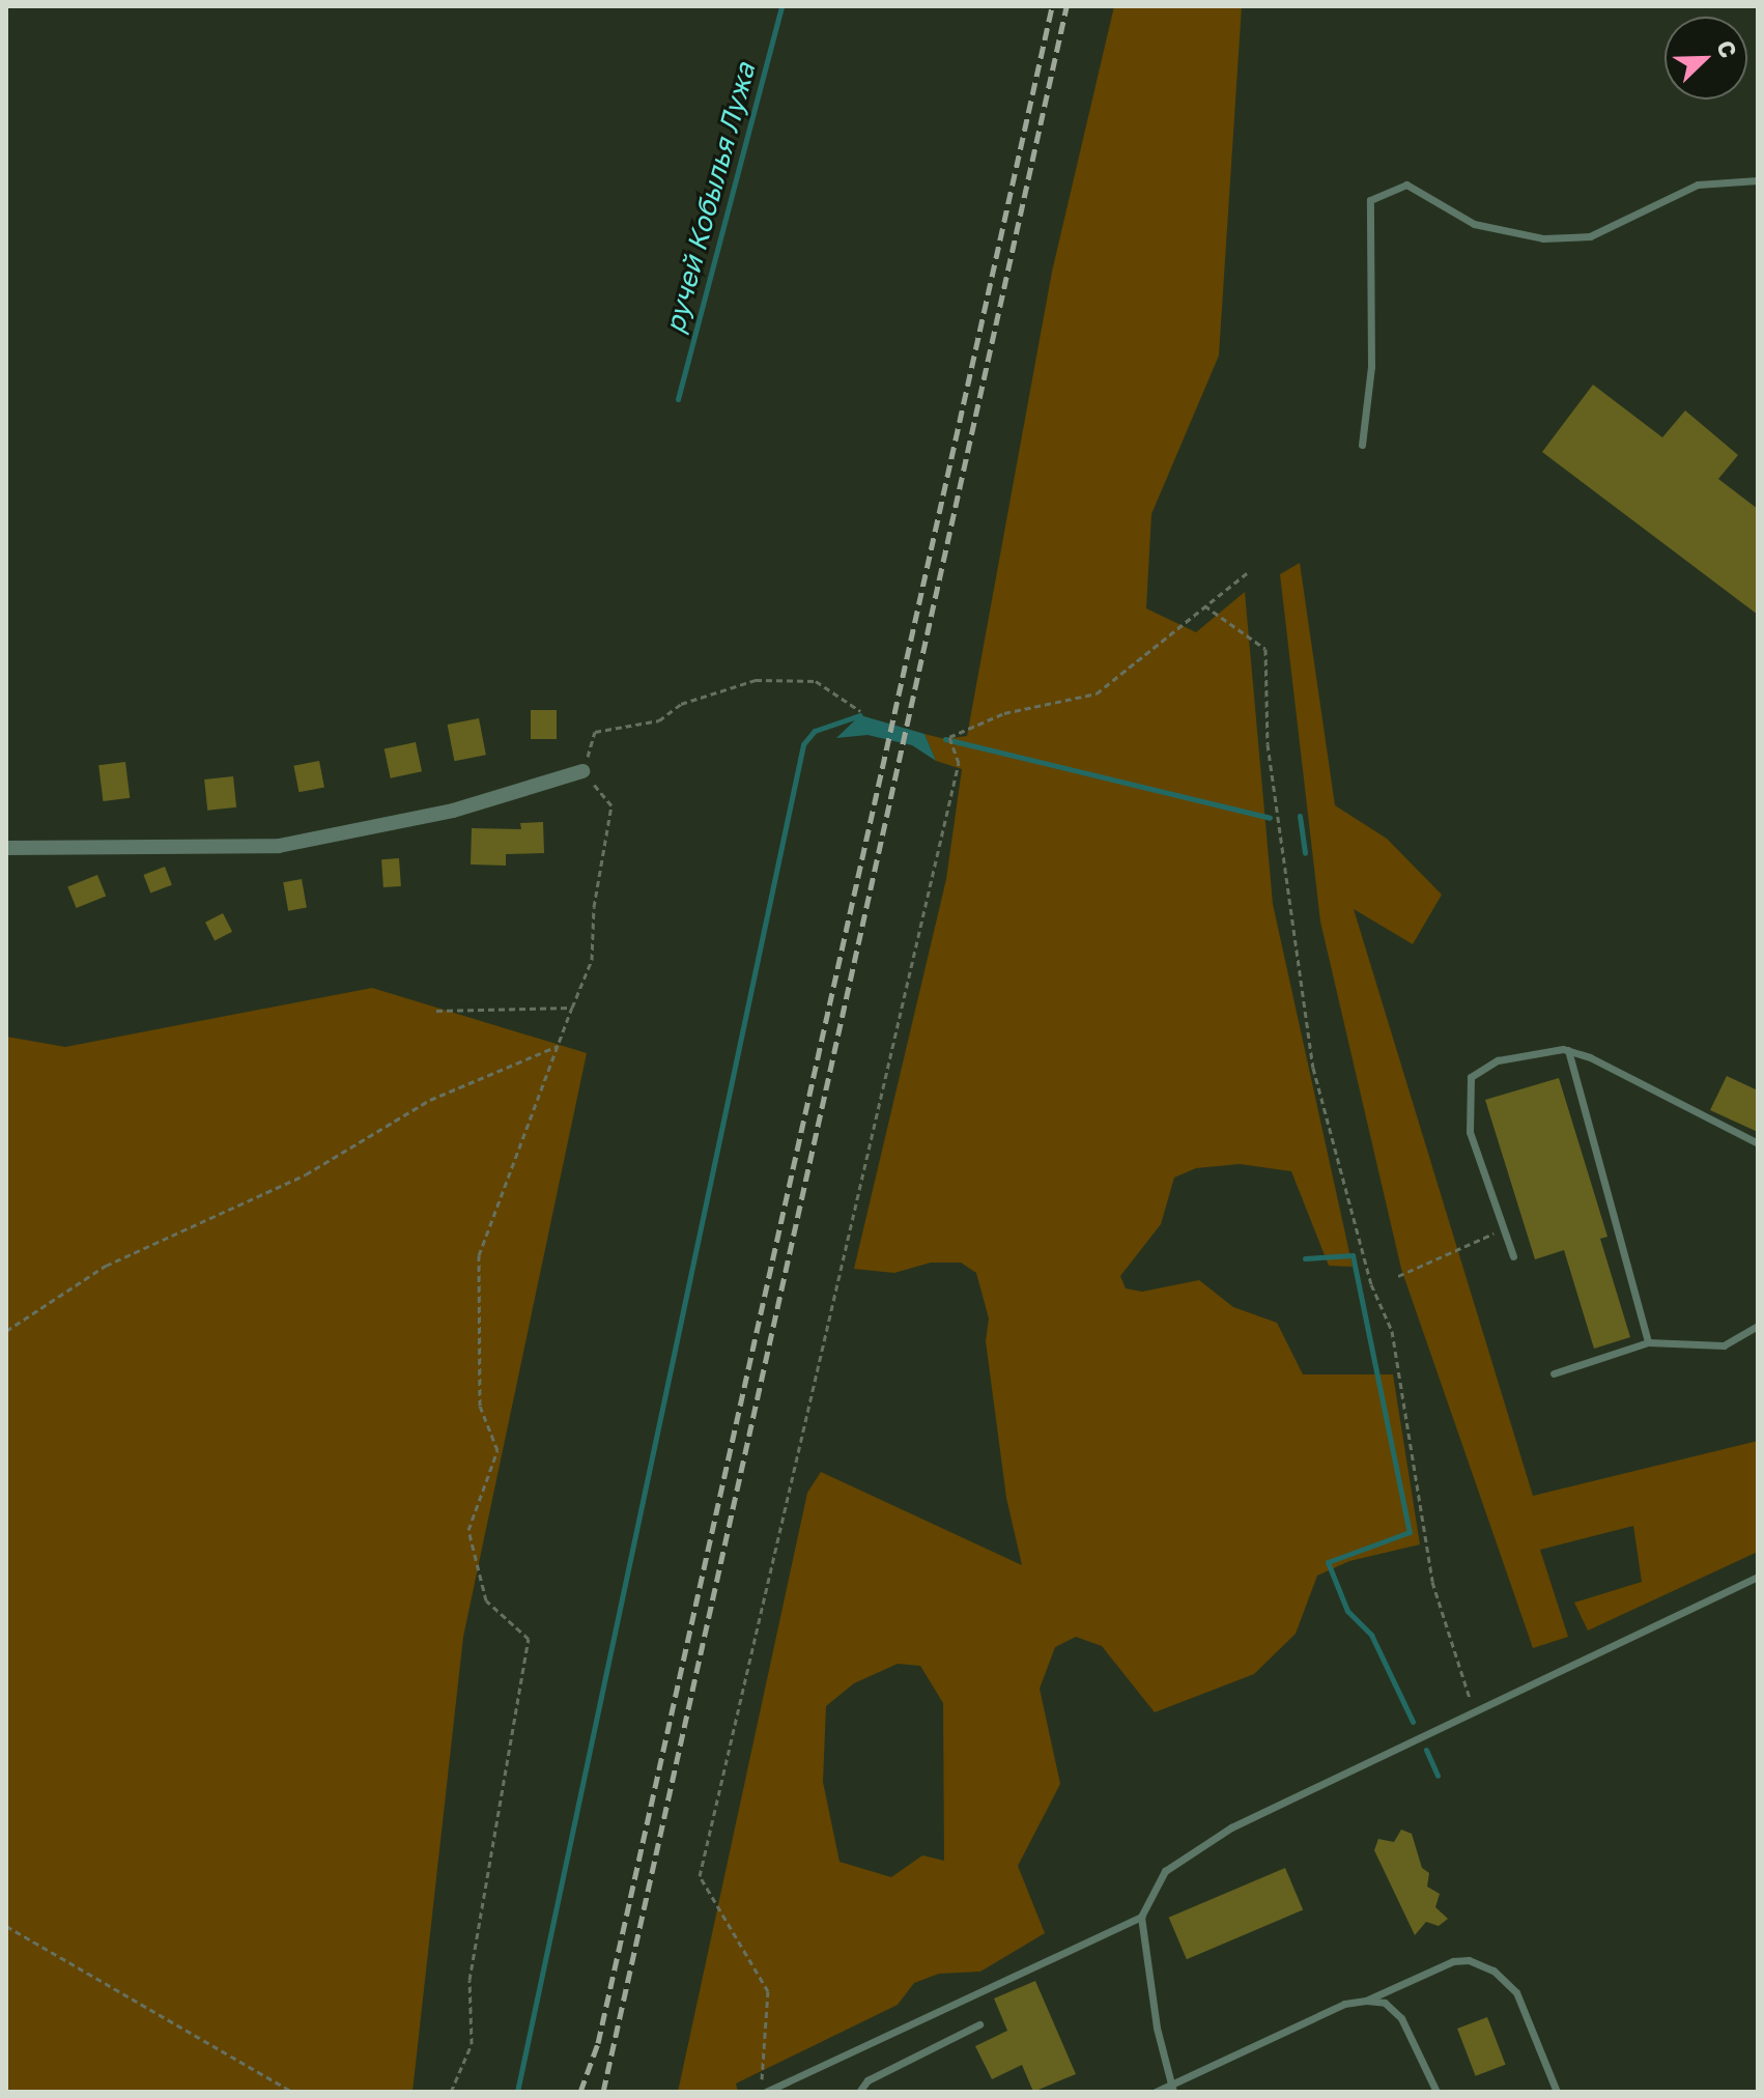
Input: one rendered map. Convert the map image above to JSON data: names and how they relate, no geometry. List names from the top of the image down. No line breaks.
{"water":["ручей Кобылья Лужа"],"north":"top right"}
